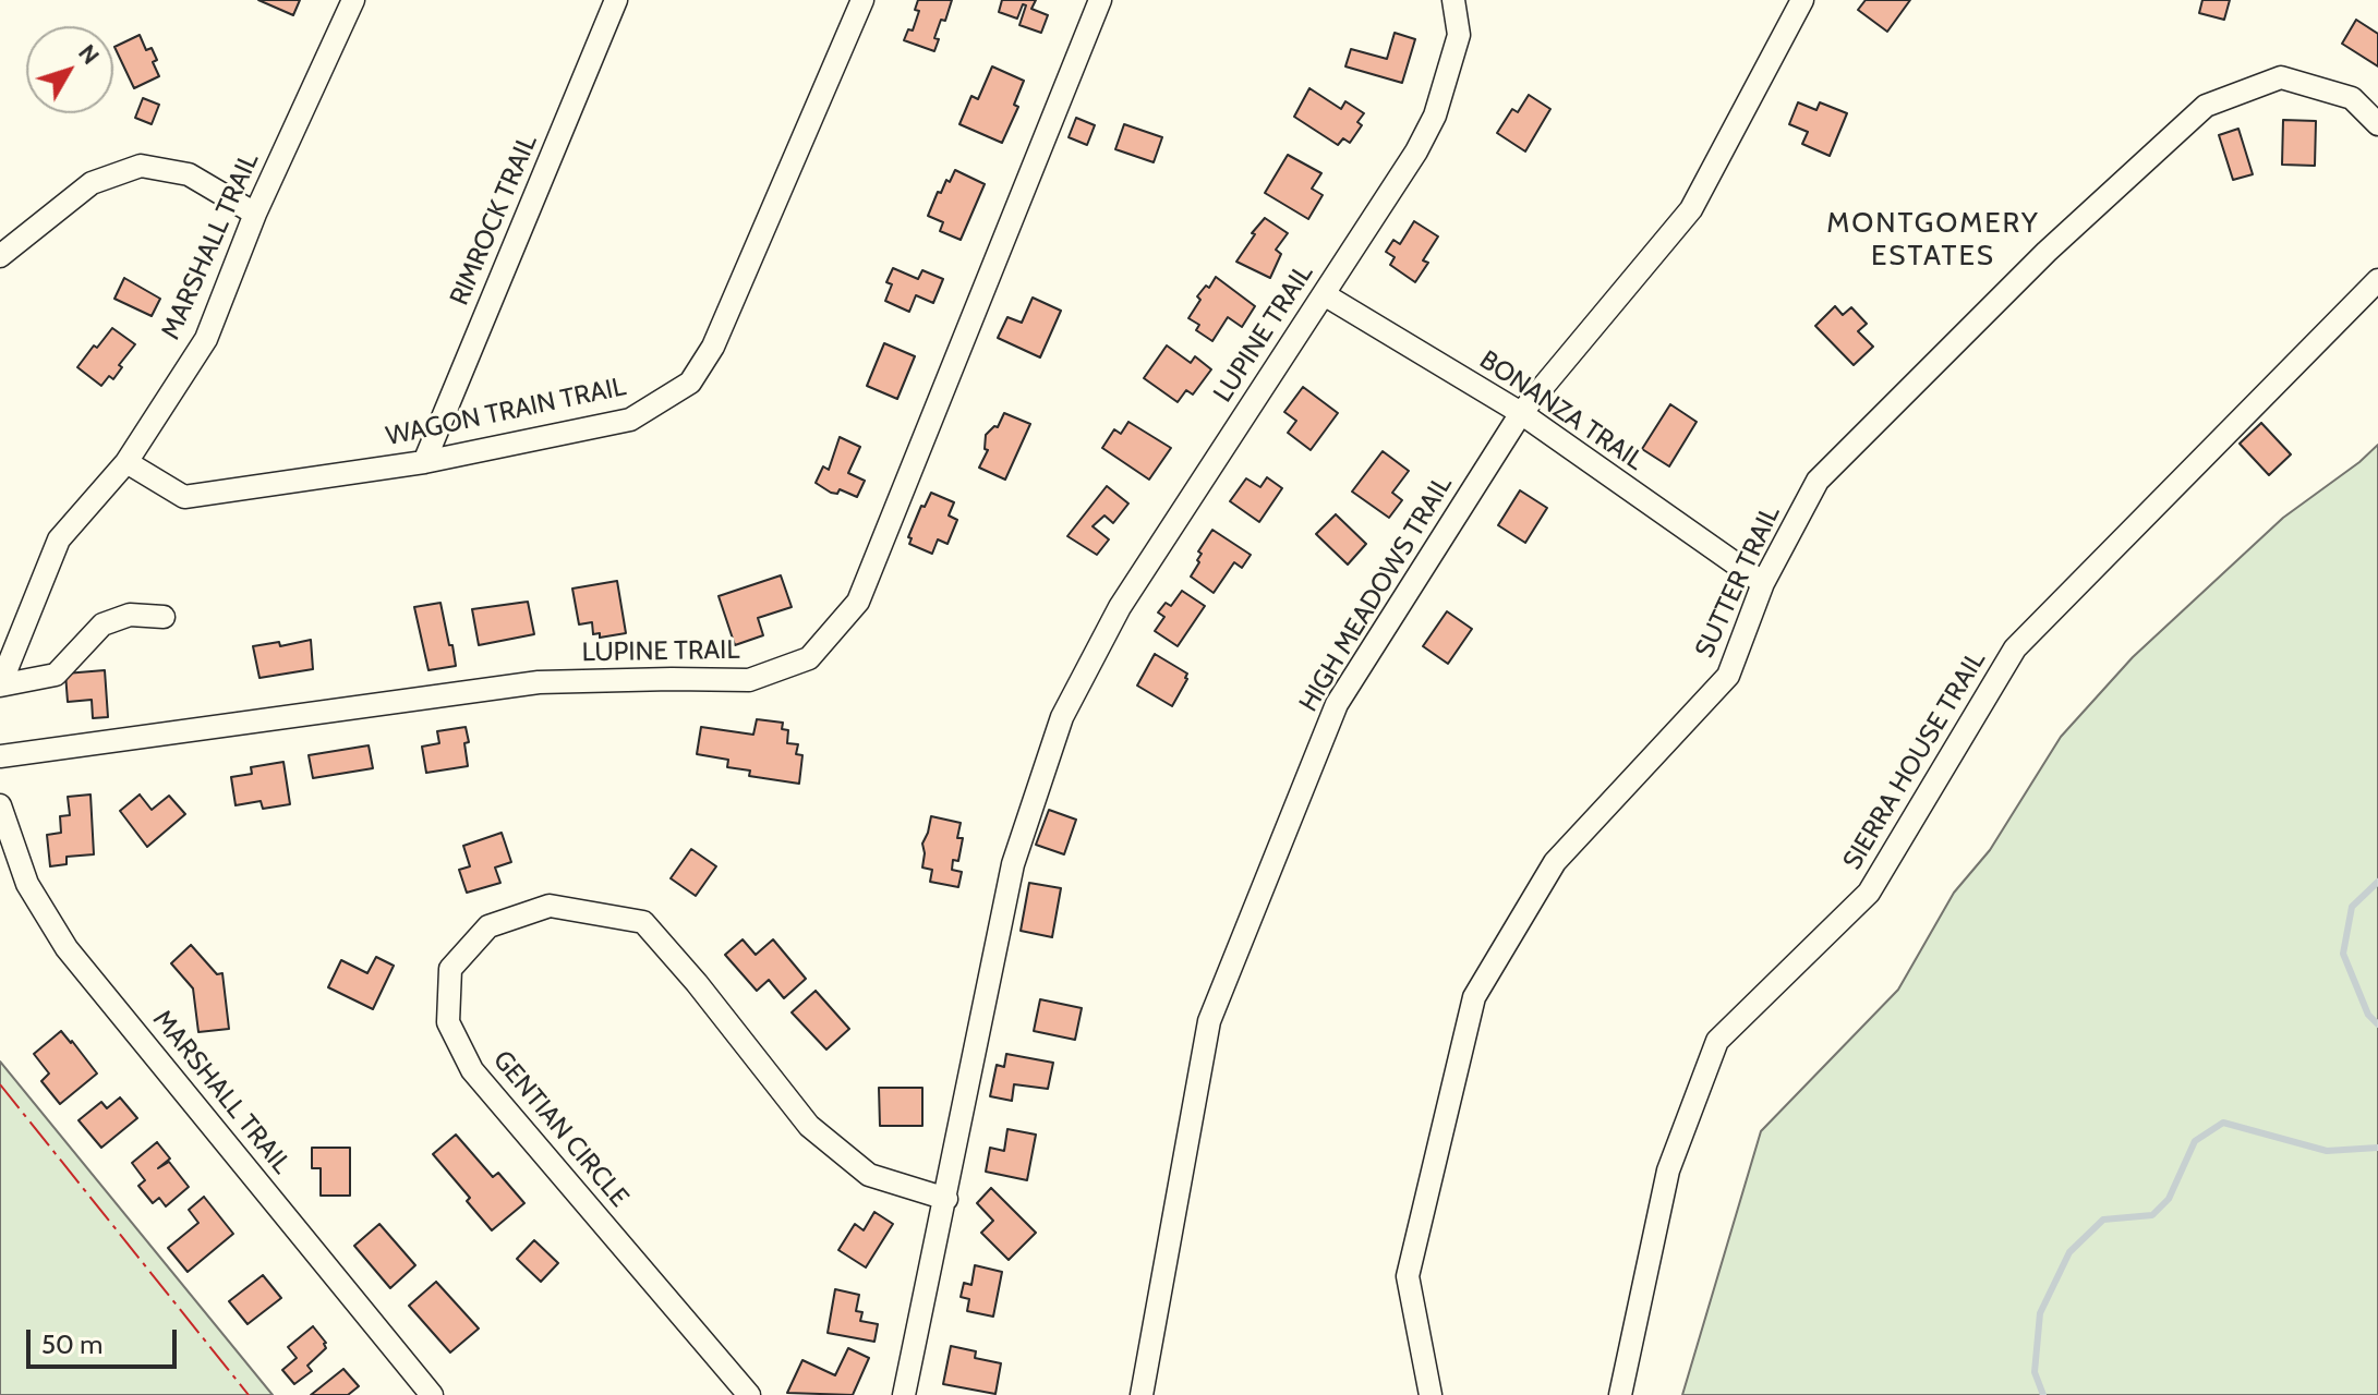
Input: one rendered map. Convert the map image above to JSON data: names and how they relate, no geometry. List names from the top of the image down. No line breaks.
{"streets":{"street":["RIMROCK TRAIL","MARSHALL TRAIL","LUPINE TRAIL","BONANZA TRAIL","WAGON TRAIN TRAIL","SUTTER TRAIL","HIGH MEADOWS TRAIL","SIERRA HOUSE TRAIL","GENTIAN CIRCLE"]},"crossings":[["RIMROCK TRAIL","WAGON TRAIN TRAIL"],["MARSHALL TRAIL","WAGON TRAIN TRAIL"],["LUPINE TRAIL","BONANZA TRAIL"],["LUPINE TRAIL","GENTIAN CIRCLE"],["BONANZA TRAIL","SUTTER TRAIL"],["BONANZA TRAIL","HIGH MEADOWS TRAIL"]],"districts":["MONTGOMERY ESTATES"],"scale_bar":"50 m","north":"top right"}
